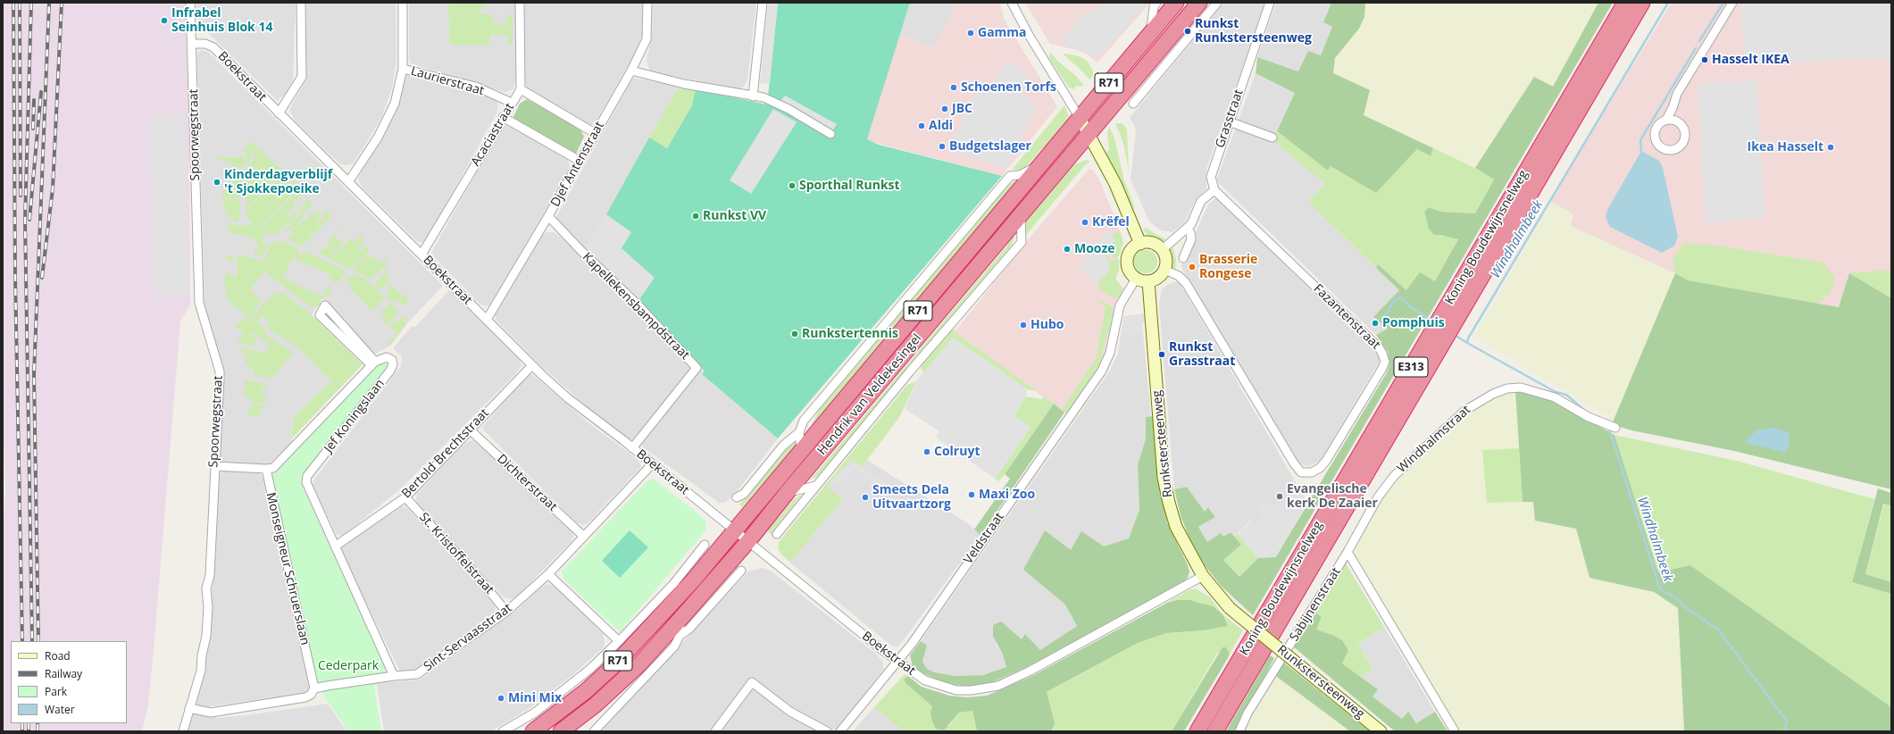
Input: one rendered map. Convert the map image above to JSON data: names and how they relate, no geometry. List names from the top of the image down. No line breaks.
{"streets":{"highway":["R71","Koning Boudewijnsnelweg","E313","Hendrik van Veldekesingel"],"street":["Boekstraat","Laurierstraat","Grasstraat","Spoorwegstraat","Acaciastraat","Djef Antenstraat","Kapellekensbampdstraat","Fazantenstraat","Jef Koningslaan","Windhalmstraat","Runkstersteenweg","Bertold Brechtstraat","Dichterstraat","Veldstraat","St. Kristoffelstraat","Monseigneur Schruerslaan","Sabijnenstraat","Sint-Servaasstraat"]},"crossings":[["Boekstraat","Spoorwegstraat"],["Boekstraat","Acaciastraat"],["Boekstraat","Djef Antenstraat"],["Boekstraat","Kapellekensbampdstraat"],["Boekstraat","Hendrik van Veldekesingel"],["Boekstraat","Runkstersteenweg"],["Boekstraat","Bertold Brechtstraat"],["Boekstraat","Veldstraat"],["Boekstraat","Sint-Servaasstraat"],["Laurierstraat","Acaciastraat"],["R71","Hendrik van Veldekesingel"],["Grasstraat","Fazantenstraat"],["Spoorwegstraat","Sint-Servaasstraat"],["Djef Antenstraat","Kapellekensbampdstraat"],["Fazantenstraat","Runkstersteenweg"],["Fazantenstraat","Veldstraat"],["Jef Koningslaan","Bertold Brechtstraat"],["Jef Koningslaan","Monseigneur Schruerslaan"],["Jef Koningslaan","Sint-Servaasstraat"],["Windhalmstraat","Sabijnenstraat"],["Runkstersteenweg","Veldstraat"],["Bertold Brechtstraat","Dichterstraat"],["Bertold Brechtstraat","St. Kristoffelstraat"],["Dichterstraat","Sint-Servaasstraat"],["St. Kristoffelstraat","Sint-Servaasstraat"],["Monseigneur Schruerslaan","Sint-Servaasstraat"]],"water":["Windhalmbeek"],"parks":["Cederpark"],"places":["Infrabel Seinhuis Blok 14","Runkst Runkstersteenweg","Gamma","Hasselt IKEA","Schoenen Torfs","JBC","Aldi","Budgetslager","Ikea Hasselt","Kinderdagverblijf 't Sjokkepoeike","Sporthal Runkst","Runkst VV","Krëfel","Mooze","Brasserie Rongese","Pomphuis","Hubo","Runkstertennis","Runkst Grasstraat","Colruyt","Maxi Zoo","Evangelische kerk De Zaaier","Smeets Dela Uitvaartzorg","Mini Mix"],"legend":["Road","Railway","Park","Water"]}
